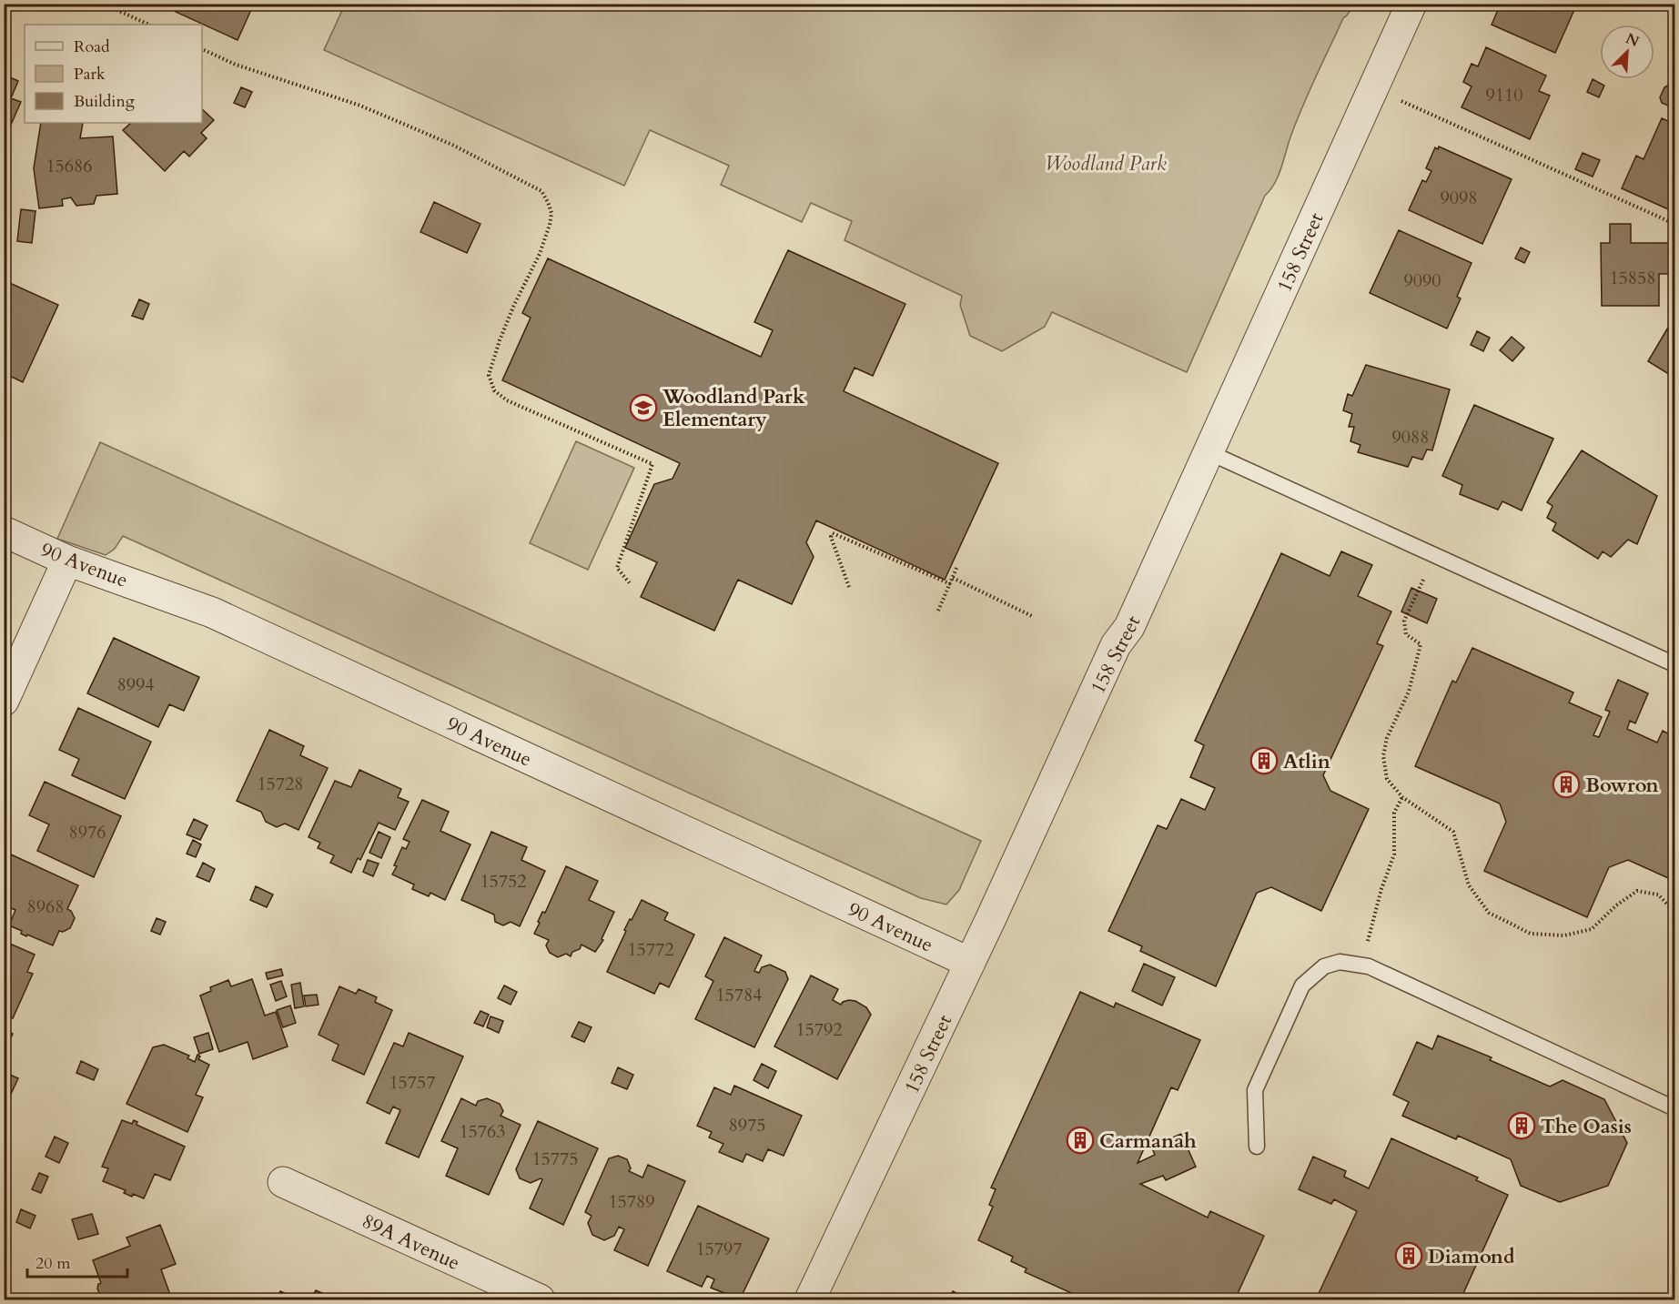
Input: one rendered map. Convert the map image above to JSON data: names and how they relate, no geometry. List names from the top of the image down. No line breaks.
{"streets":{"street":["158 Street","90 Avenue","89A Avenue"]},"crossings":[["158 Street","90 Avenue"]],"parks":["Woodland Park"],"places":{"school or university":["Woodland Park Elementary"],"building":["Atlin","Bowron","The Oasis","Carmanah","Diamond"]},"house_numbers":["9110","15686","9098","15858","9090","9088","8994","15728","8976","15752","8968","15772","15784","15792","15757","8975","15763","15775","15789","15797"],"legend":["Road","Park","Building"],"scale_bar":"20 m","north":"top right"}
